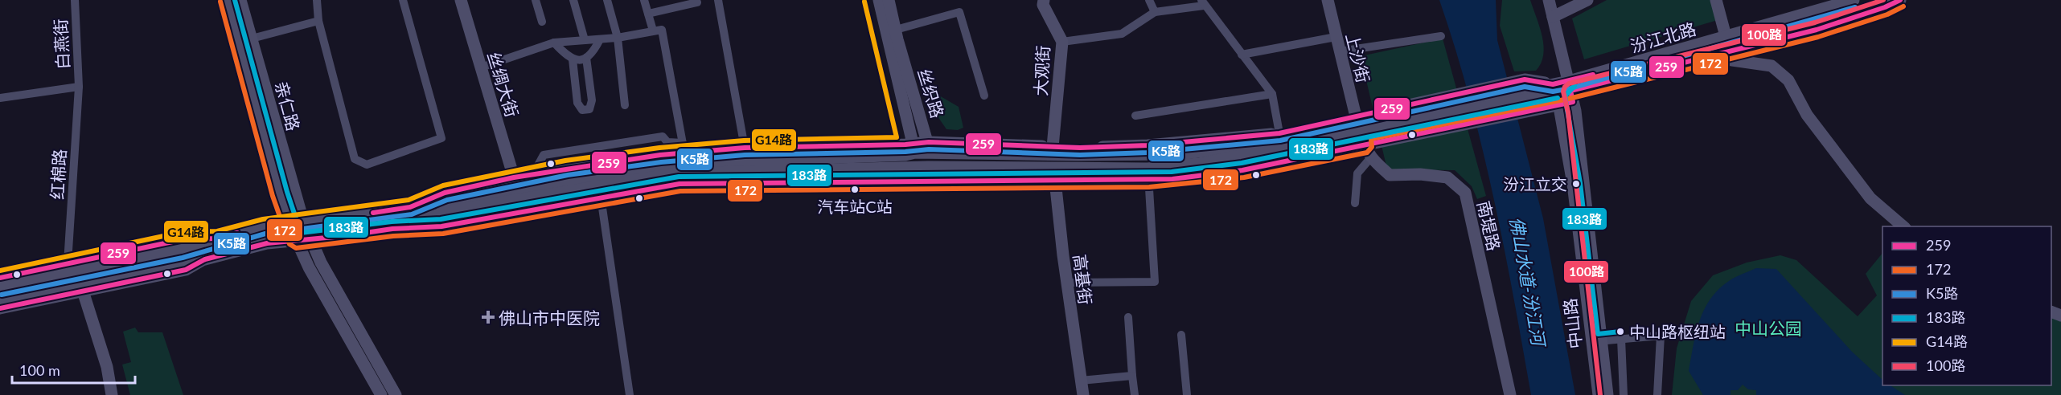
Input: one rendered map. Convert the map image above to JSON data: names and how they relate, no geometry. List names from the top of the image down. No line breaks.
{"streets":{"main road":["汾江北路","上沙街","大观街","丝绸大街","丝织路","亲仁路","南堤路","高基街","中山路"],"street":["白燕街","红棉路"]},"crossings":[["汾江北路","中山路"],["白燕街","红棉路"],["上沙街","南堤路"]],"water":["佛山水道-汾江河"],"parks":["中山公园"],"places":{"other":["汾江立交","汽车站C站","中山路枢纽站"],"health":["佛山市中医院"]},"lines":["transit line 259","transit line 183路","transit line 100路","transit line 172","transit line G14路","transit line K5路"],"legend":["259","172","K5路","183路","G14路","100路"],"scale_bar":"100 m"}
